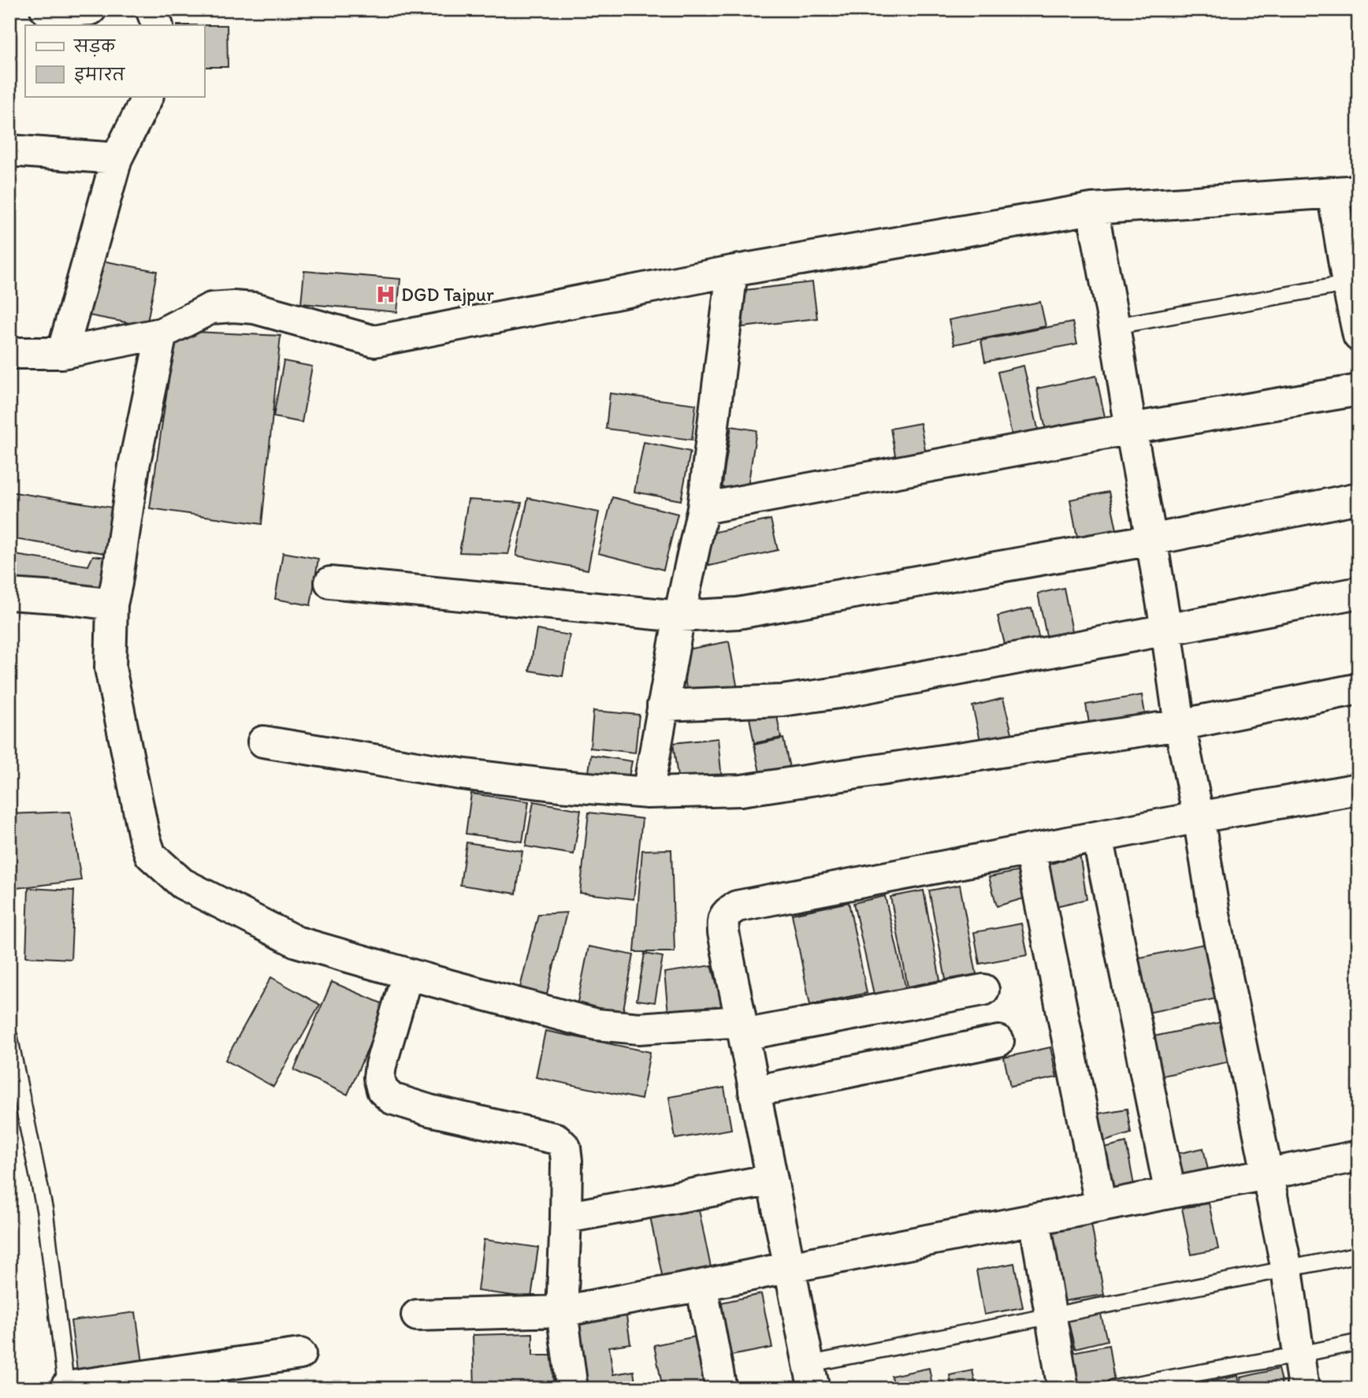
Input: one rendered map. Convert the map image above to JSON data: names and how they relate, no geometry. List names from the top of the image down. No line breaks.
{"places":{"hospital":["DGD Tajpur"]},"legend":["सड़क","इमारत"]}
